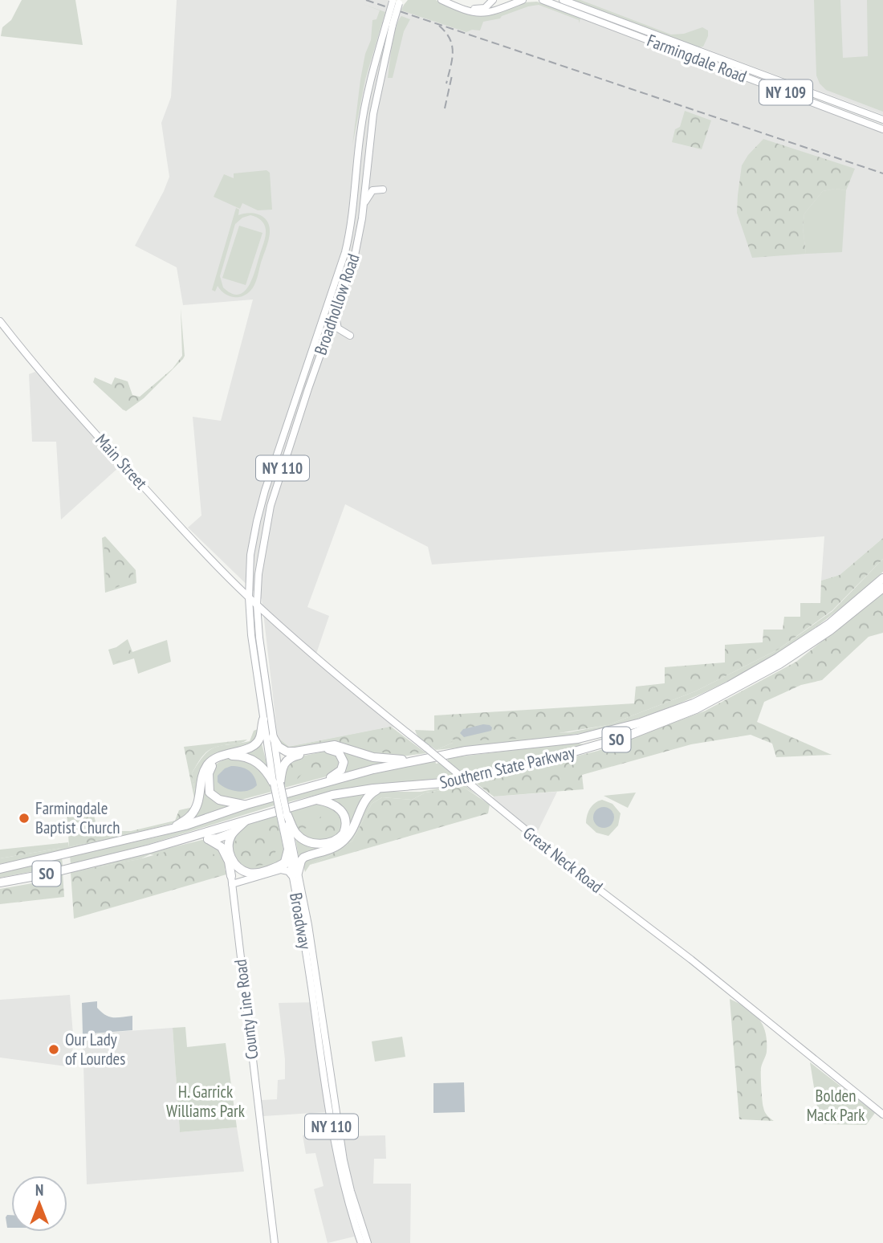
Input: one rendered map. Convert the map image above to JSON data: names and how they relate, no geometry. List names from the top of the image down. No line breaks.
{"streets":{"highway":["SO","Southern State Parkway"],"main road":["Farmingdale Road","NY 109","Broadhollow Road","Main Street","NY 110","Great Neck Road","Broadway","County Line Road"]},"crossings":[["Broadhollow Road","Main Street"],["Broadhollow Road","Great Neck Road"],["Broadhollow Road","Broadway"],["Main Street","Great Neck Road"],["Main Street","Broadway"],["Great Neck Road","Broadway"]],"parks":["H. Garrick Williams Park","Bolden Mack Park"],"places":["Farmingdale Baptist Church","Our Lady of Lourdes"],"north":"top"}
